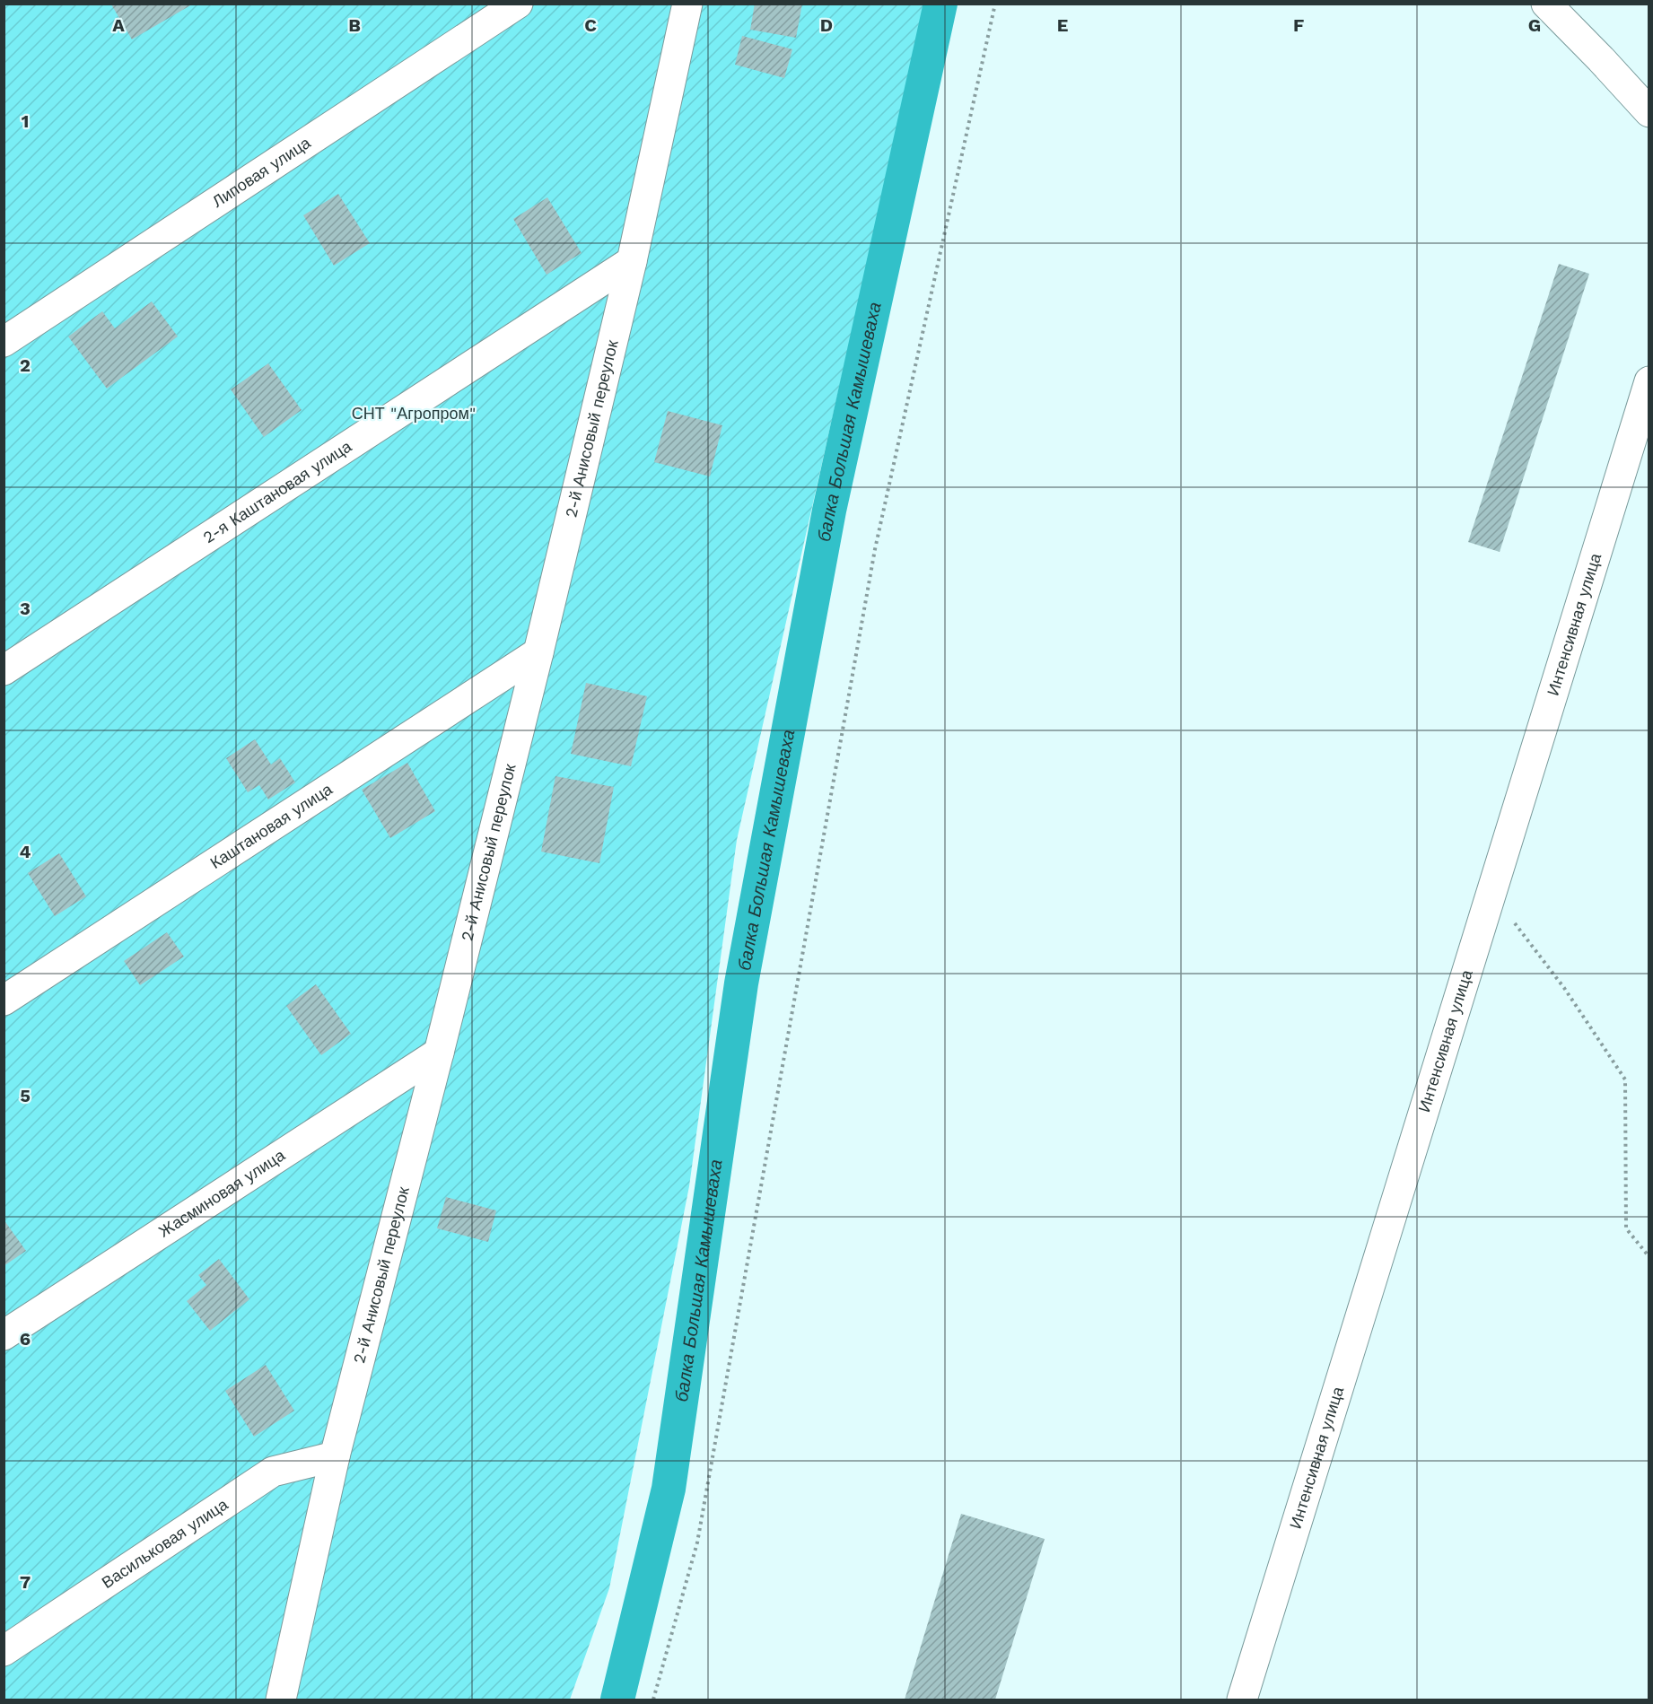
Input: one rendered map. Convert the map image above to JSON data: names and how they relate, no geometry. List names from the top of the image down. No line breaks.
{"streets":{"lane":["Липовая улица","2-й Анисовый переулок","2-я Каштановая улица","Интенсивная улица","Каштановая улица","Жасминовая улица","Васильковая улица"]},"crossings":[["2-й Анисовый переулок","2-я Каштановая улица"],["2-й Анисовый переулок","Каштановая улица"],["2-й Анисовый переулок","Жасминовая улица"],["2-й Анисовый переулок","Васильковая улица"]],"water":["балка Большая Камышеваха"],"parks":["СНТ \"Агропром\""],"grid":{"columns":["A","B","C","D","E","F","G"],"rows":["1","2","3","4","5","6","7"]}}
